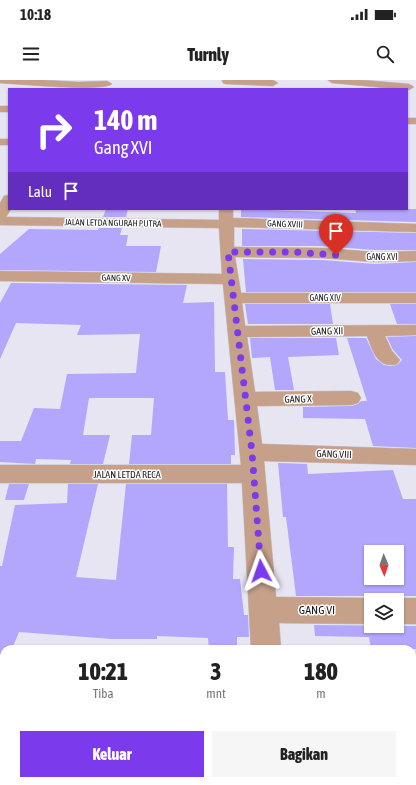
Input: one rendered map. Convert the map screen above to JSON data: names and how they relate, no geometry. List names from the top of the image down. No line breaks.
{"streets":{"street":["JALAN LETDA NGURAH PUTRA","GANG XVIII","GANG XVI","GANG XV","GANG XIV","GANG XII","GANG X","GANG VIII","JALAN LETDA RECA","GANG VI"]},"crossings":[["JALAN LETDA NGURAH PUTRA","GANG XVIII"],["GANG XV","GANG XIV"]],"north":"bottom","page":{"status":"10:18","header":"Turnly","turn":["140 m","Gang XVI"],"then":"Lalu","eta":["10:21","Tiba","3","mnt","180","m"],"buttons":["Keluar","Bagikan"]}}
